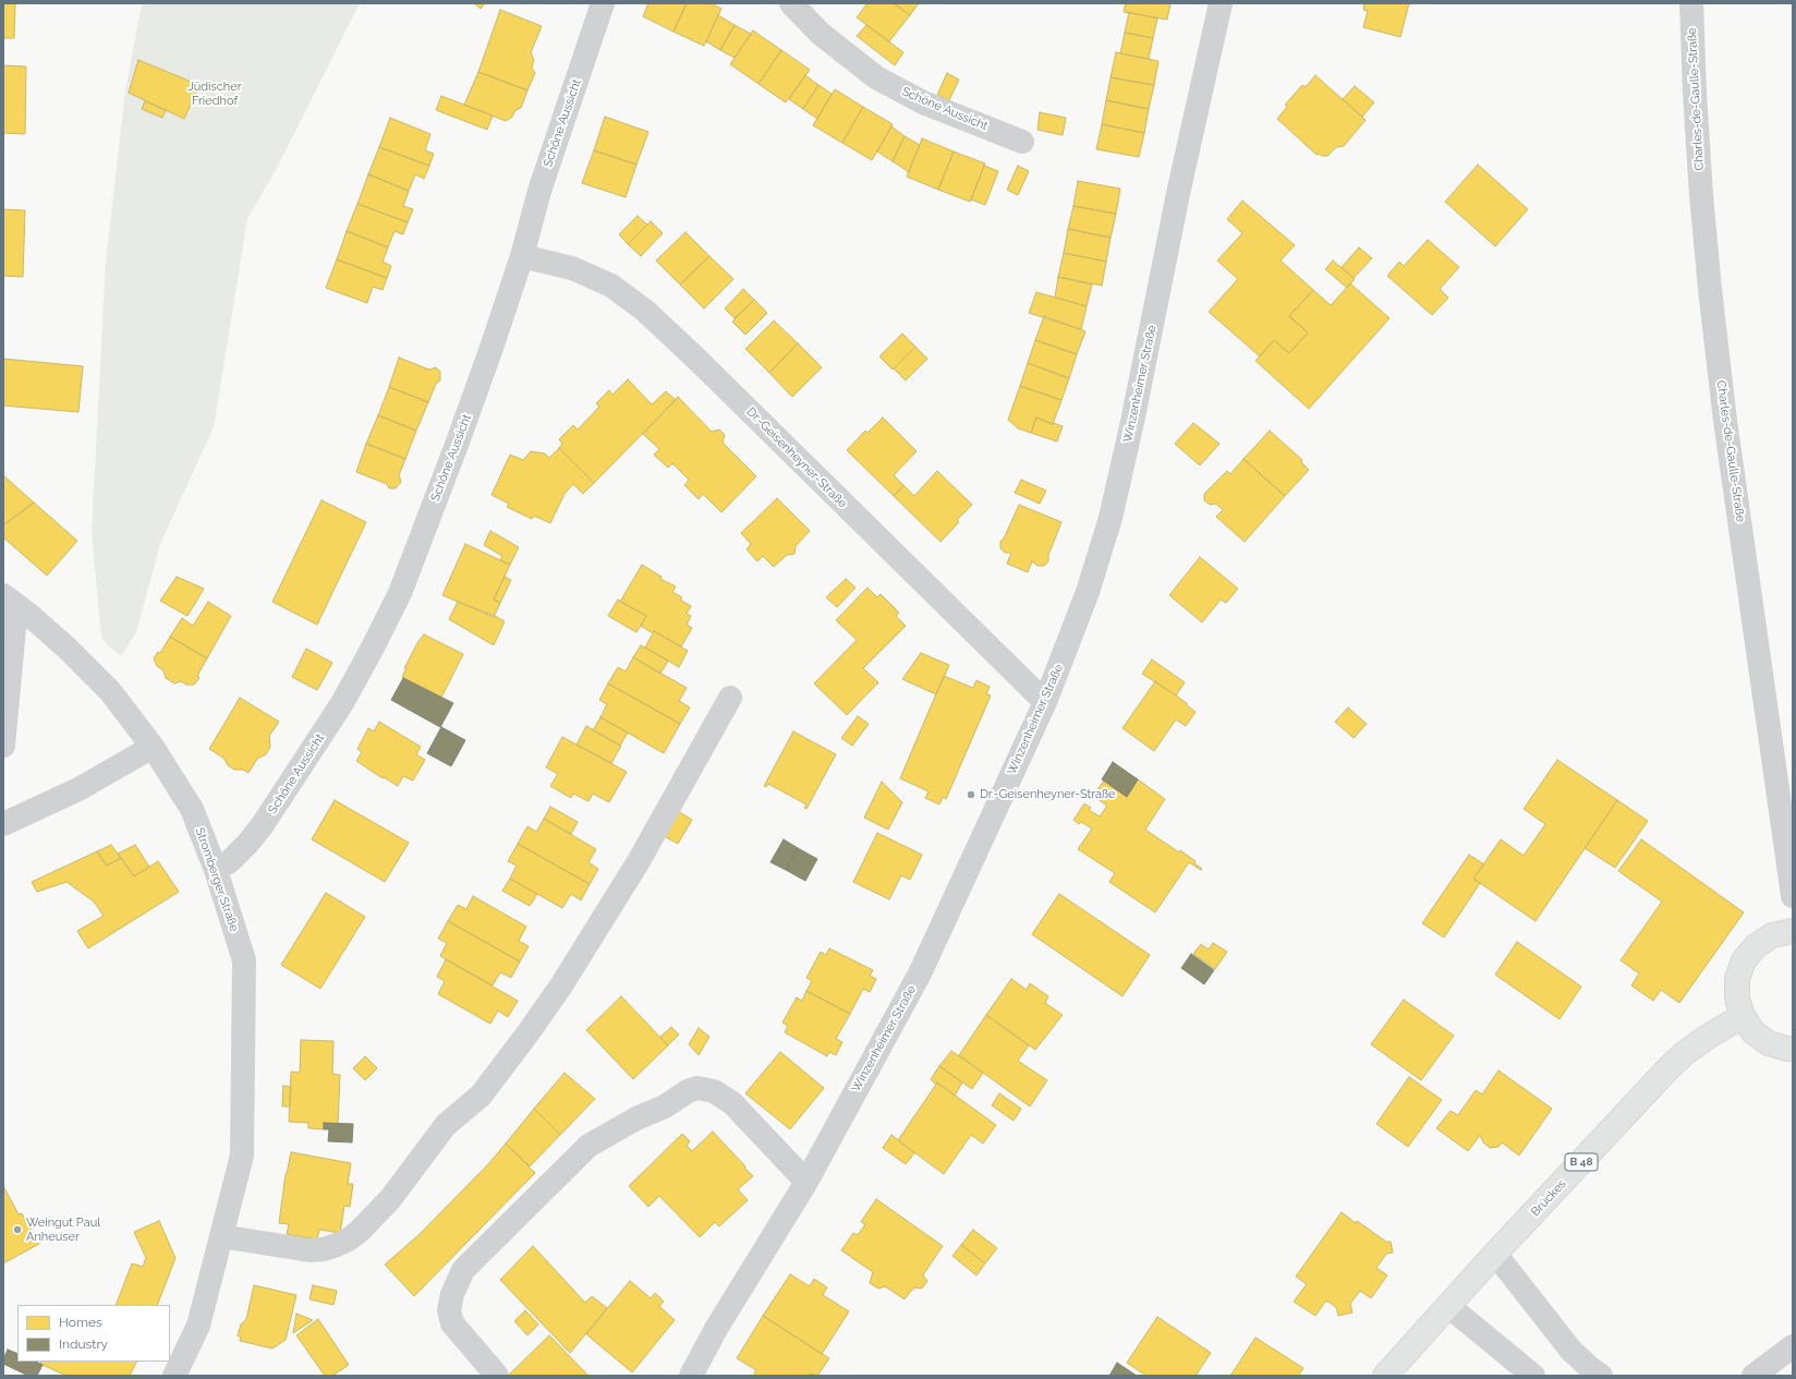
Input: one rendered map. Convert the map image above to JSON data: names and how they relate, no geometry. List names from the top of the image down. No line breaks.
{"streets":{"main road":["B 48","Brückes"],"street":["Charles-de-Gaulle-Straße","Schöne Aussicht","Winzenheimer Straße","Dr.-Geisenheyner-Straße","Stromberger Straße"]},"crossings":[["Schöne Aussicht","Dr.-Geisenheyner-Straße"],["Schöne Aussicht","Stromberger Straße"],["Winzenheimer Straße","Dr.-Geisenheyner-Straße"]],"parks":["Jüdischer Friedhof"],"places":["Dr.-Geisenheyner-Straße","Weingut Paul Anheuser"],"legend":["Homes","Industry"]}
